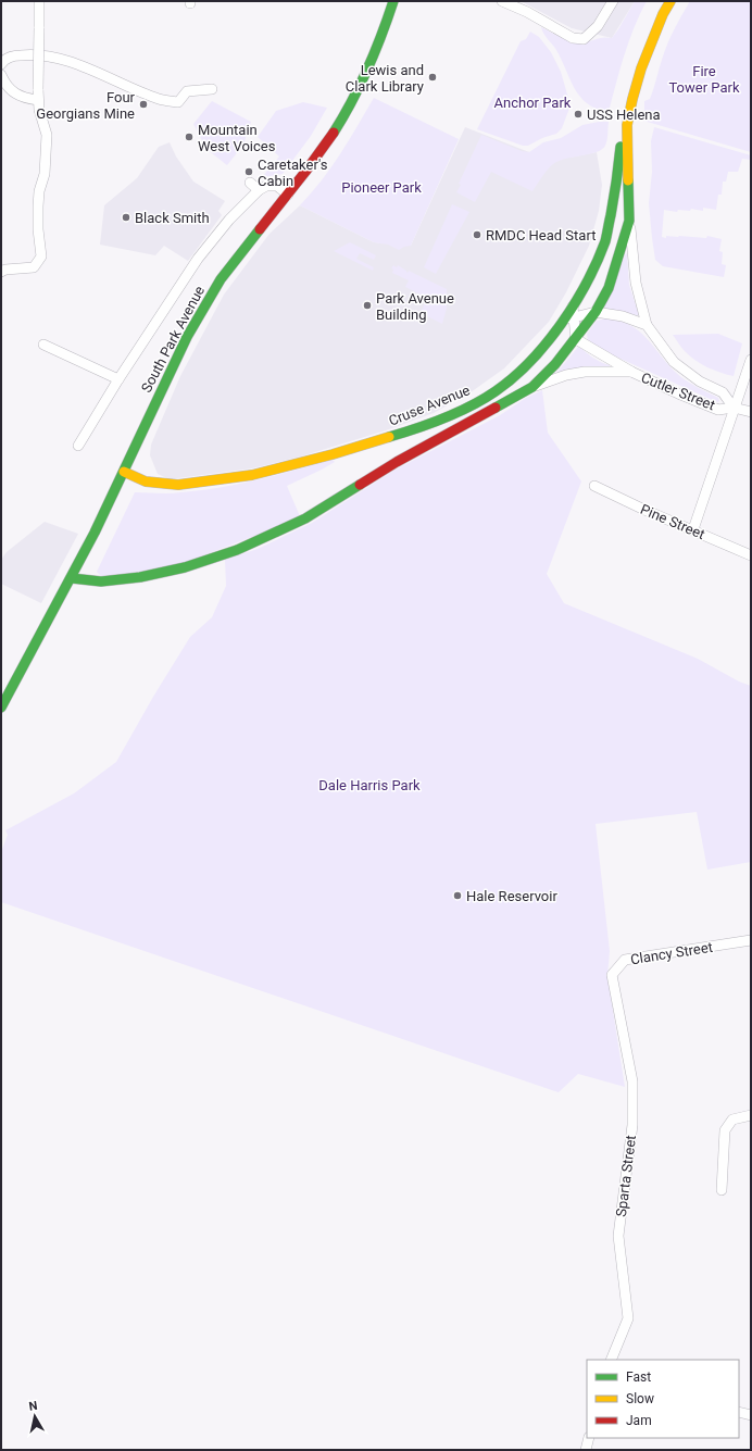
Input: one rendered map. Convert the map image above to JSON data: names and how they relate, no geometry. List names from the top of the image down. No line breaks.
{"streets":{"street":["South Park Avenue","Cutler Street","Cruse Avenue","Pine Street","Clancy Street","Sparta Street"]},"crossings":[["South Park Avenue","Cruse Avenue"],["Clancy Street","Sparta Street"]],"parks":["Fire Tower Park","Anchor Park","Pioneer Park","Dale Harris Park"],"places":["Lewis and Clark Library","Four Georgians Mine","USS Helena","Mountain West Voices","Caretaker's Cabin","Black Smith","RMDC Head Start","Park Avenue Building","Hale Reservoir"],"legend":["Fast","Slow","Jam"],"north":"top"}
